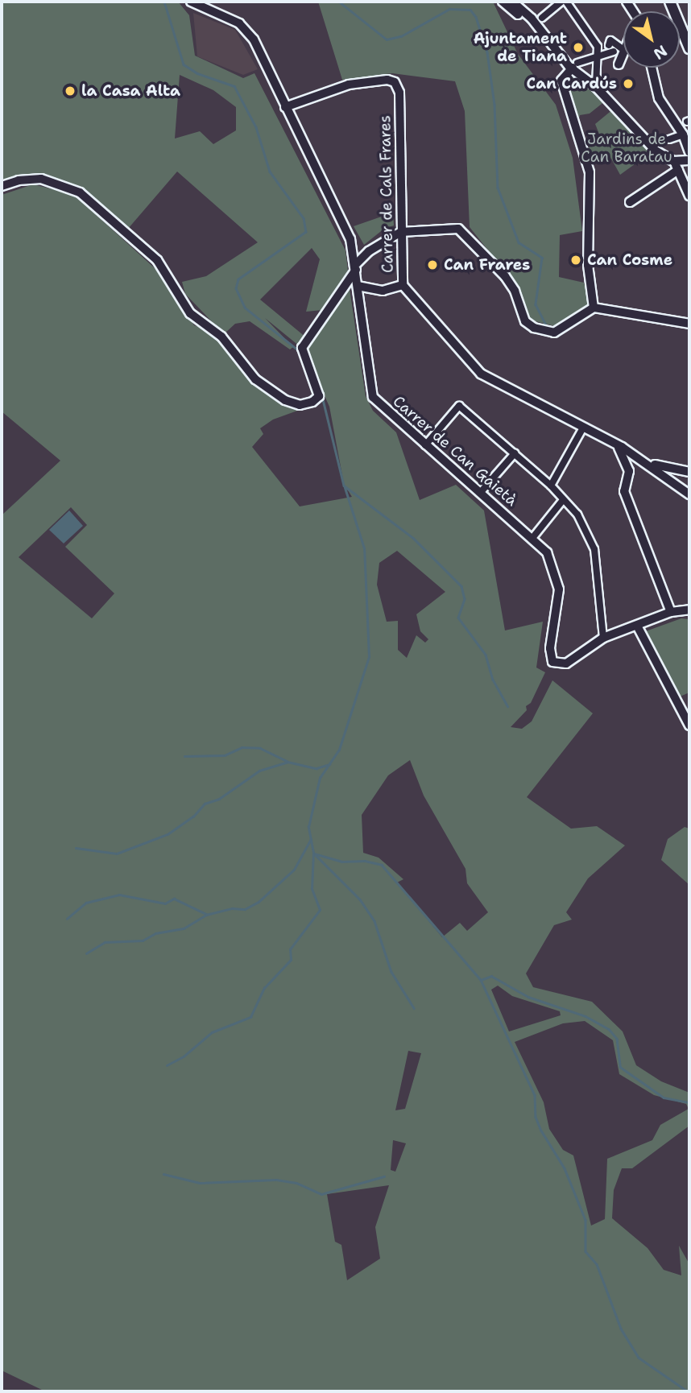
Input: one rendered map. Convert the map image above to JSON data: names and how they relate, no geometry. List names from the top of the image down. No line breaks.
{"streets":{"street":["Carrer de Cals Frares","Carrer de Can Gaietà"]},"crossings":[["Carrer de Cals Frares","Carrer de Can Gaietà"]],"parks":["Jardins de Can Baratau"],"places":["Ajuntament de Tiana","Can Cardús","la Casa Alta","Can Cosme","Can Frares"],"north":"bottom right"}
